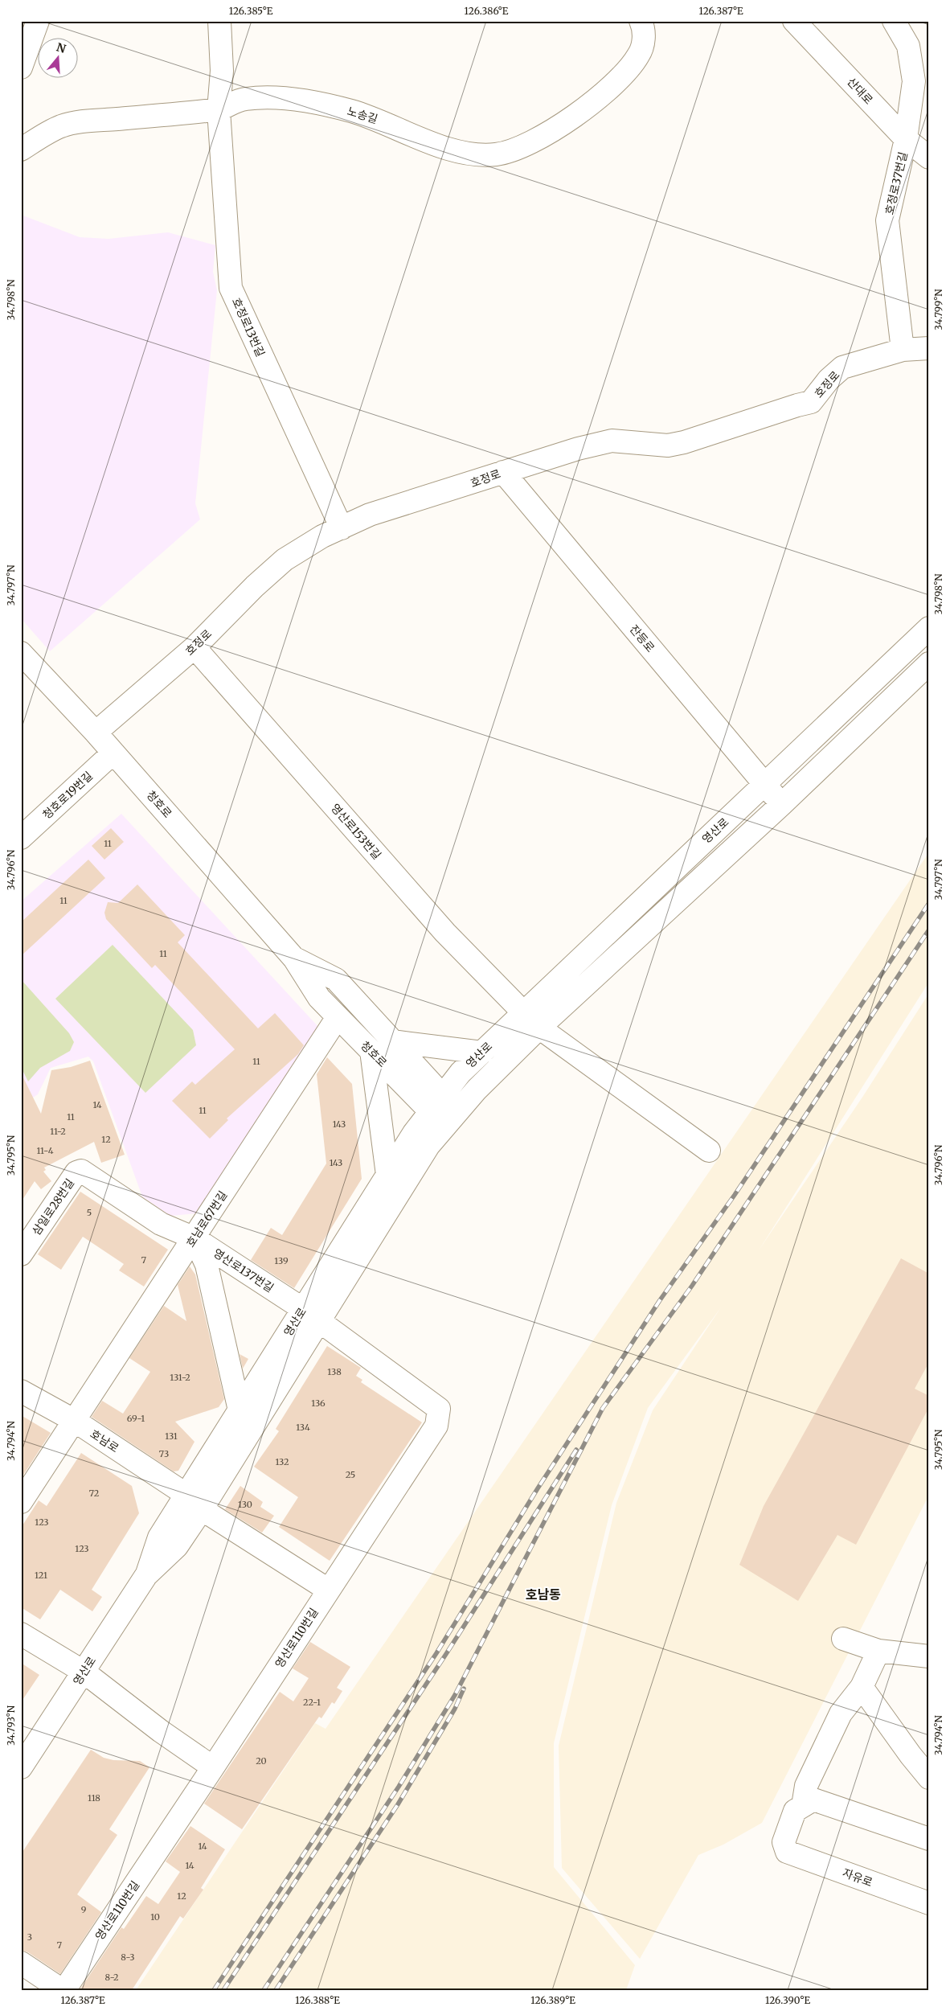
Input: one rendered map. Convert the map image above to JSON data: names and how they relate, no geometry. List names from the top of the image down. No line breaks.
{"streets":{"street":["산대로","노송길","호정로37번길","호정로13번길","호정로","잔등로","청호로19번길","청호로","영산로","영산로153번길","삼일로28번길","호남로67번길","영산로137번길","호남로","영산로110번길","자유로"]},"crossings":[["산대로","호정로37번길"],["노송길","호정로13번길"],["호정로37번길","호정로"],["호정로13번길","호정로"],["호정로","잔등로"],["호정로","청호로"],["호정로","영산로153번길"],["잔등로","영산로"],["청호로19번길","청호로"],["청호로","영산로"],["청호로","호남로67번길"],["영산로","영산로153번길"],["영산로","영산로137번길"],["영산로","호남로"],["영산로","영산로110번길"],["삼일로28번길","영산로137번길"],["호남로67번길","영산로137번길"],["호남로67번길","호남로"],["영산로137번길","영산로110번길"]],"districts":["호남동"],"house_numbers":["11","11","11","11","14","11","11","143","11-2","12","11-4","143","5","7","139","138","131-2","136","69-1","134","131","73","132","25","72","130","123","123","121","22-1","20","118","14","14","12","9","10","3","7","8-3","8-2"],"north":"top","coordinates":["126.385°E","126.386°E","126.387°E","34.798°N","34.799°N","34.797°N","34.796°N","34.795°N","34.794°N","34.793°N","126.388°E","126.389°E","126.390°E"]}
